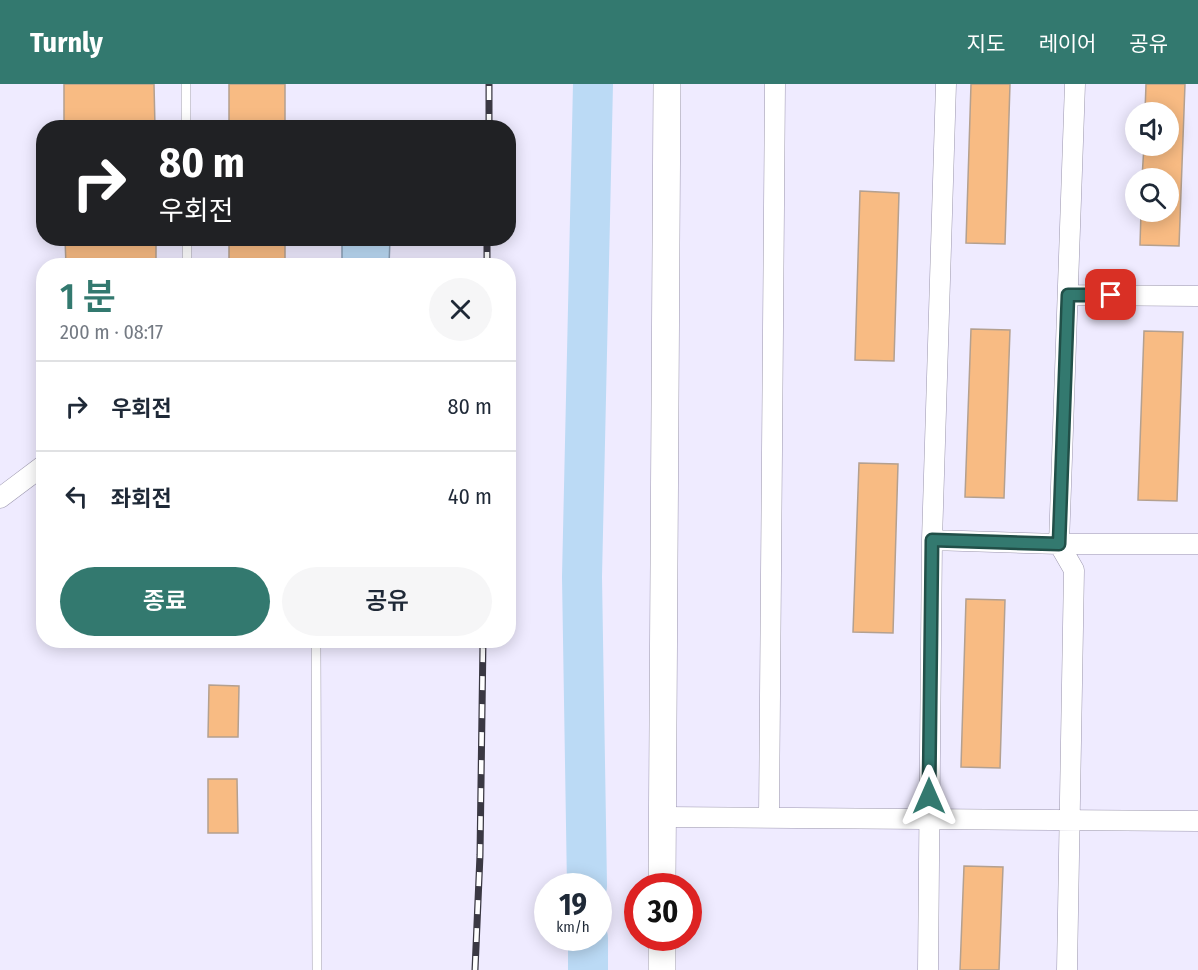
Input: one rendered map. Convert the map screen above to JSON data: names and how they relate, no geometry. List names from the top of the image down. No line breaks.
{"page":{"header":"Turnly","nav":["지도","레이어","공유"],"turn":["80 m","우회전"],"heading":["1 분","200 m · 08:17"],"list":[{"name":"우회전","value":"80 m"},{"name":"좌회전","value":"40 m"}],"buttons":["종료","공유"],"speed":"19 km/h","limit":"30"}}
